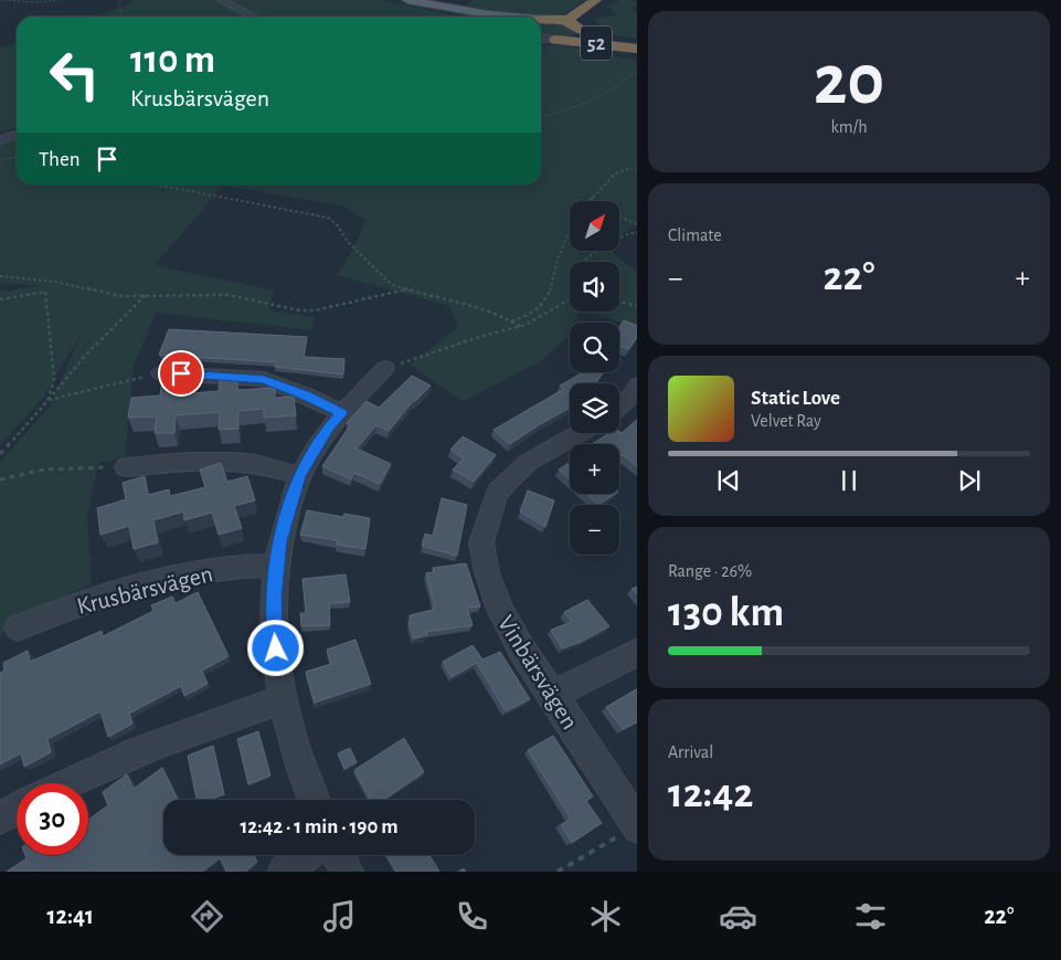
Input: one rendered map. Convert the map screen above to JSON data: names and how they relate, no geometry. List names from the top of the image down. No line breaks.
{"streets":{"highway":["52"],"street":["Krusbärsvägen","Vinbärsvägen"]},"north":"top right","page":{"tile":[["20","km/h"],"Climate",["Range · 26%","130 km"],["Arrival","12:42"]],"turn":["110 m","Krusbärsvägen"],"then":"Then","map_buttons":["+","−"],"heat":["−","22°","+"],"song":["Static Love","Velvet Ray"],"limit":"30","trip":"12:42 · 1 min · 190 m","tabs":["12:41","22°"]}}
